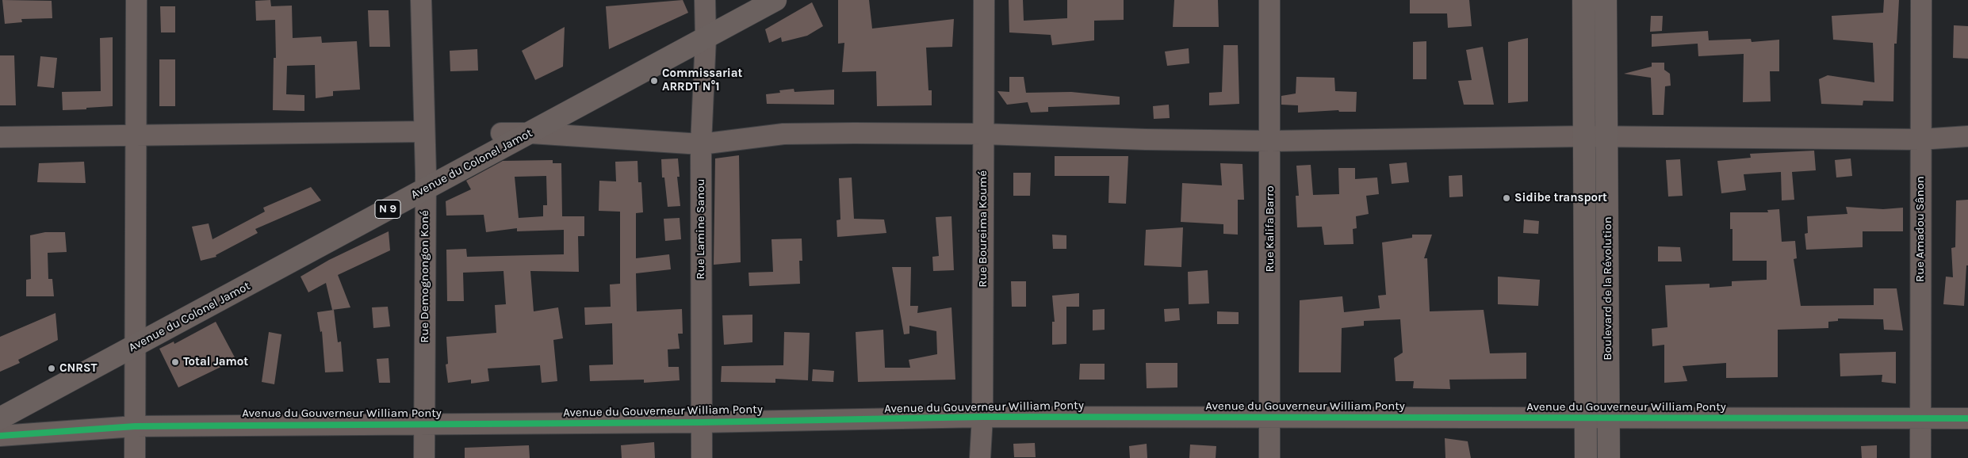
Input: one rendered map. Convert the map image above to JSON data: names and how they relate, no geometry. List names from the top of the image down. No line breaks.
{"streets":{"main road":["Avenue du Colonel Jamot","N 9","Boulevard de la Révolution"],"street":["Rue Lamine Sanou","Rue Boureima Koumé","Rue Kalifa Barro","Rue Amadou Sânon","Rue Demognongon Koné","Avenue du Gouverneur William Ponty"]},"crossings":[["Avenue du Colonel Jamot","Rue Lamine Sanou"],["Avenue du Colonel Jamot","Rue Demognongon Koné"],["Rue Lamine Sanou","Avenue du Gouverneur William Ponty"],["Rue Boureima Koumé","Avenue du Gouverneur William Ponty"],["Rue Kalifa Barro","Avenue du Gouverneur William Ponty"],["Rue Amadou Sânon","Avenue du Gouverneur William Ponty"],["Rue Demognongon Koné","Avenue du Gouverneur William Ponty"],["Boulevard de la Révolution","Avenue du Gouverneur William Ponty"]],"places":["Commissariat ARRDT N°1","Sidibe transport","Total Jamot","CNRST"]}
